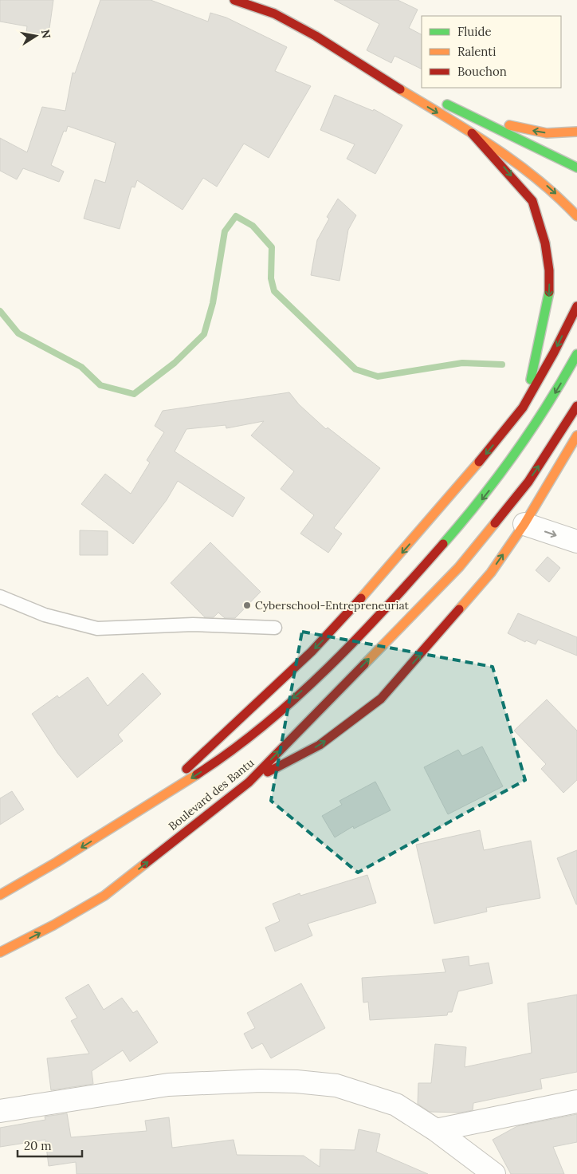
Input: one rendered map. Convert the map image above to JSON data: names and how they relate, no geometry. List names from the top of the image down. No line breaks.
{"streets":{"main road":["Boulevard des Bantu"]},"places":["Cyberschool-Entrepreneuriat"],"legend":["Fluide","Ralenti","Bouchon"],"scale_bar":"20 m","north":"right"}
